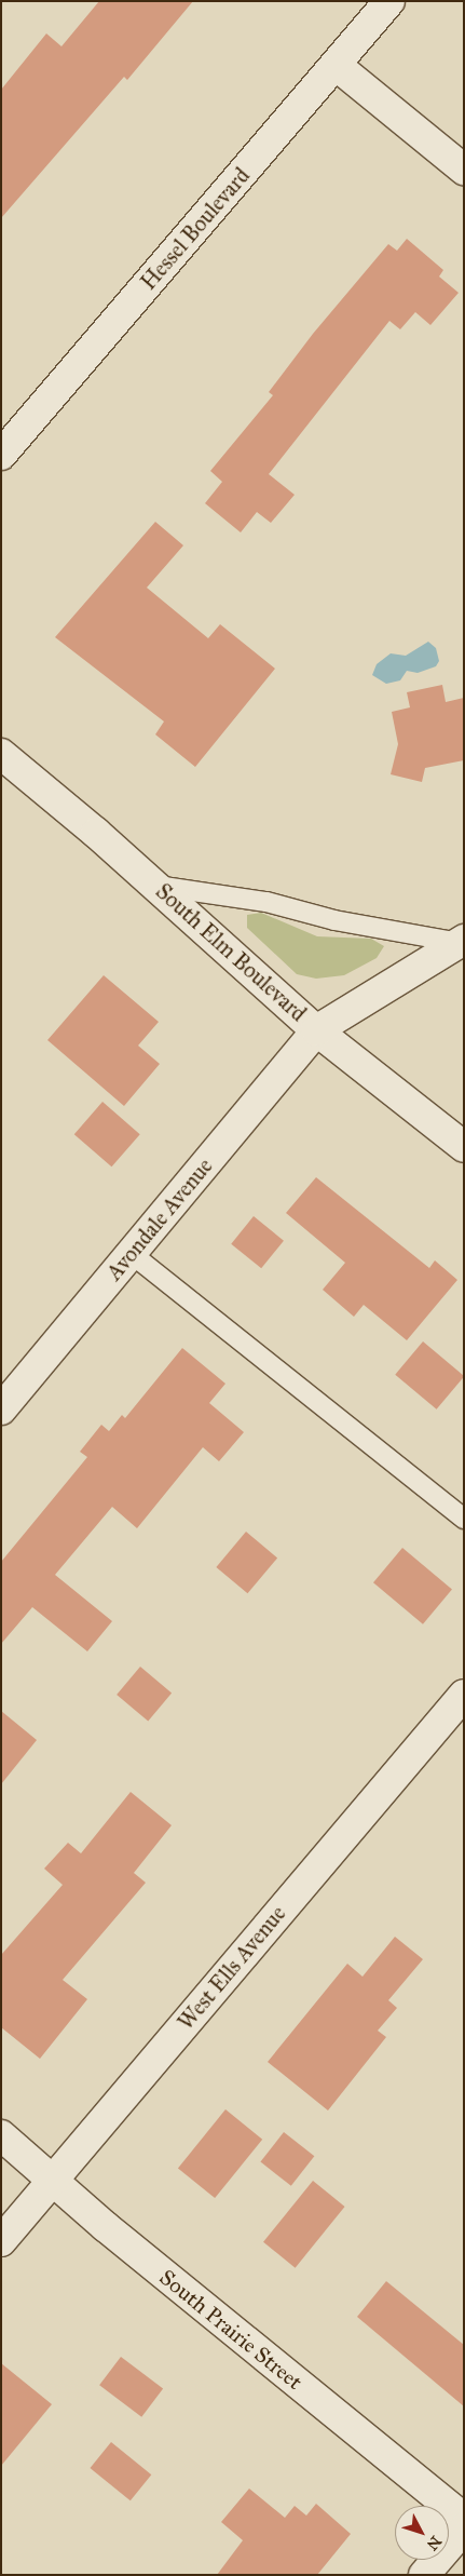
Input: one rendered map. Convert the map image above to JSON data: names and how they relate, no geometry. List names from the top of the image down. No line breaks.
{"streets":{"street":["Hessel Boulevard","South Elm Boulevard","Avondale Avenue","West Ells Avenue","South Prairie Street"]},"crossings":[["South Elm Boulevard","Avondale Avenue"],["West Ells Avenue","South Prairie Street"]],"north":"bottom right"}
